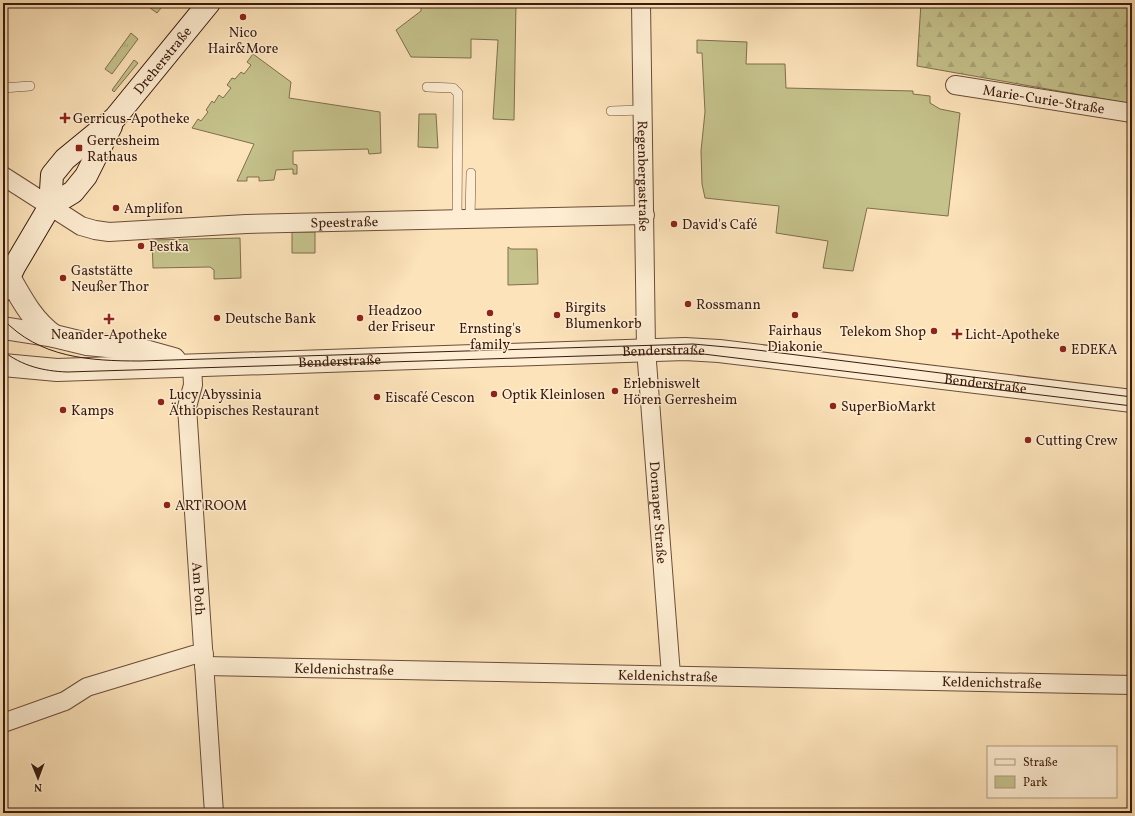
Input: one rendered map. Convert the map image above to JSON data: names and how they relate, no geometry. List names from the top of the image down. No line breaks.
{"streets":{"street":["Dreherstraße","Marie-Curie-Straße","Regenbergastraße","Speestraße","Benderstraße","Dornaper Straße","Am Poth","Keldenichstraße"]},"crossings":[["Dreherstraße","Speestraße"],["Dreherstraße","Benderstraße"],["Regenbergastraße","Speestraße"],["Regenbergastraße","Benderstraße"],["Regenbergastraße","Dornaper Straße"],["Benderstraße","Dornaper Straße"],["Benderstraße","Am Poth"],["Dornaper Straße","Keldenichstraße"],["Am Poth","Keldenichstraße"]],"places":{"other":["Nico Hair&More","Amplifon","David's Café","Pestka","Gaststätte Neußer Thor","Rossmann","Ernsting's family","Birgits Blumenkorb","Fairhaus Diakonie","Deutsche Bank","Headzoo der Friseur","Telekom Shop","EDEKA","Erlebniswelt Hören Gerresheim","Optik Kleinlosen","Eiscafé Cescon","Lucy Abyssinia Äthiopisches Restaurant","SuperBioMarkt","Kamps","Cutting Crew","ART ROOM"],"health":["Gerricus-Apotheke","Neander-Apotheke","Licht-Apotheke"],"transit":["Gerresheim Rathaus"]},"legend":["Straße","Park"],"north":"bottom"}
